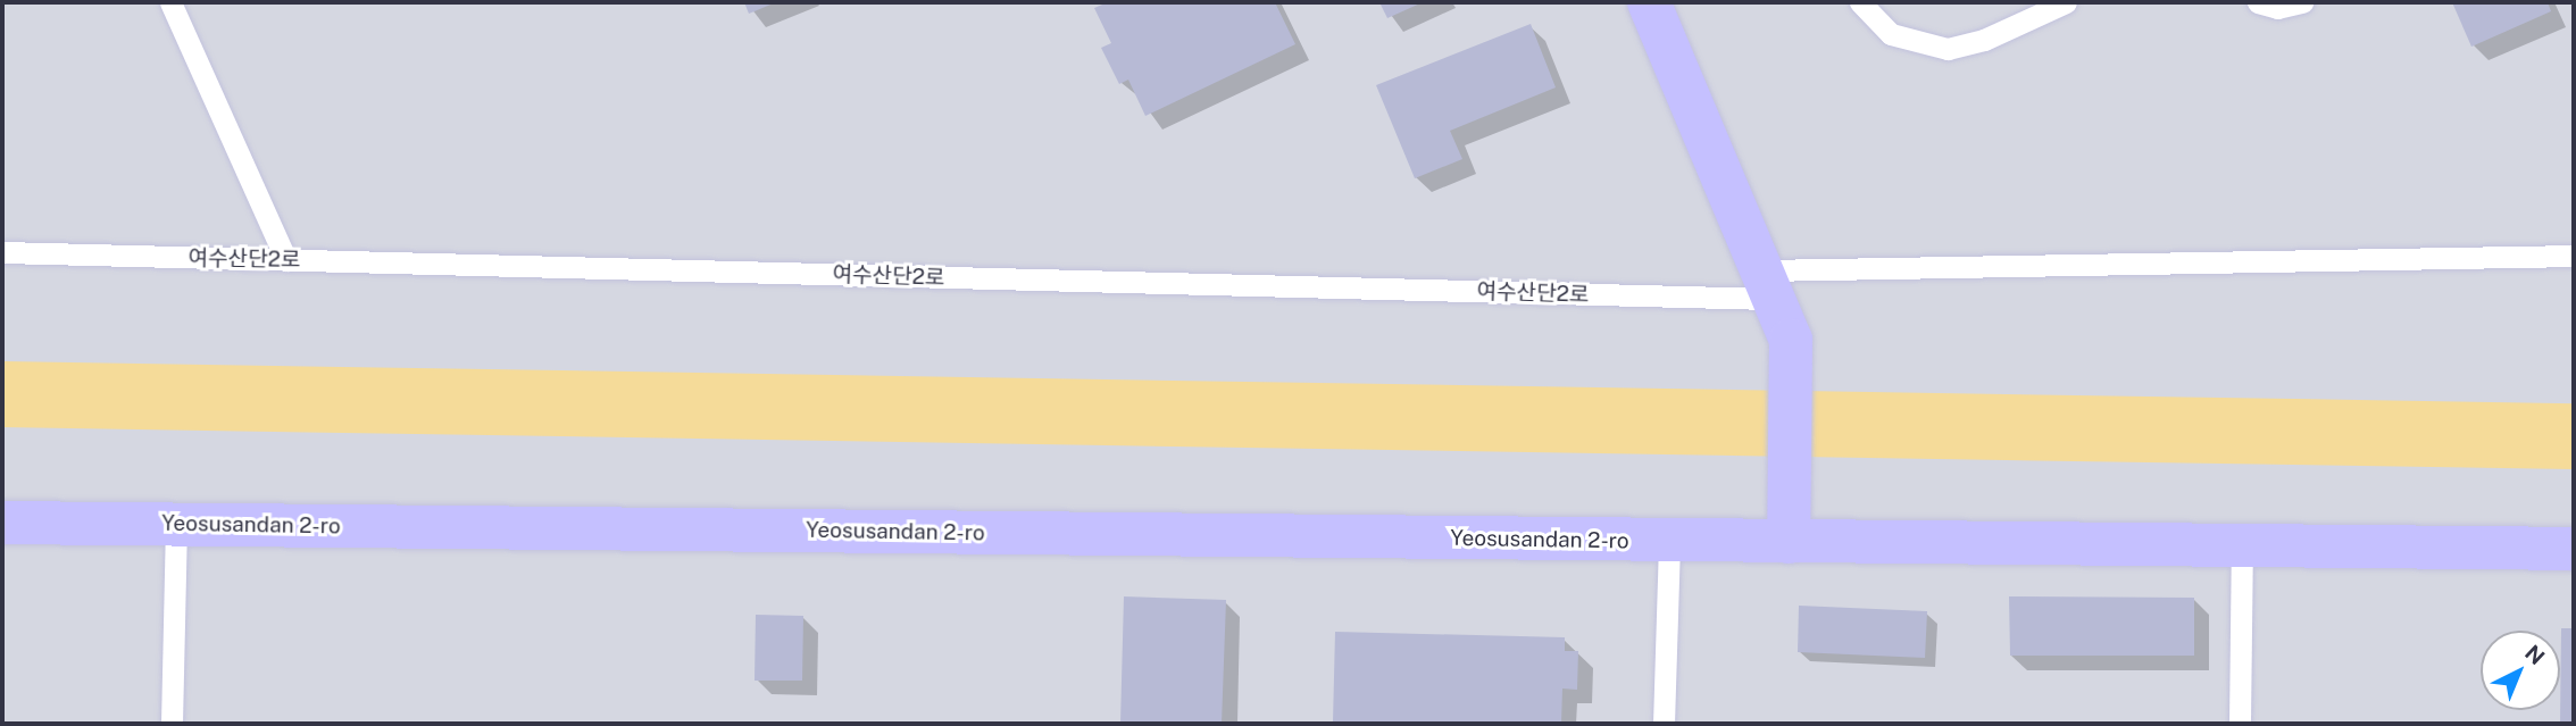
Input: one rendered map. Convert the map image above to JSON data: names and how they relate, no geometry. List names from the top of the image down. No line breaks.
{"streets":{"street":["Yeosusandan 2-ro"],"lane":["여수산단2로"]},"north":"top right"}
